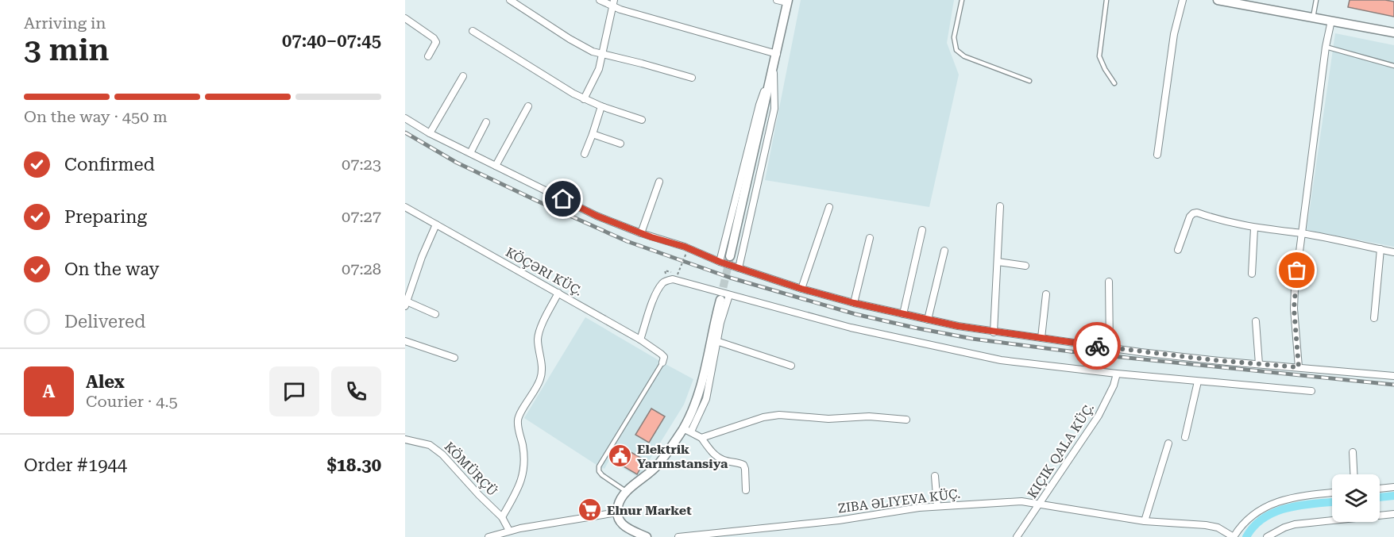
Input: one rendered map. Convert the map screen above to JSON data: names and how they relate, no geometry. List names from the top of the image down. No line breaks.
{"streets":{"street":["KÖÇƏRI KÜÇ.","KIÇIK QALA KÜÇ.","KÖMÜRÇÜ","ZIBA ƏLIYEVA KÜÇ."]},"crossings":[["KIÇIK QALA KÜÇ.","ZIBA ƏLIYEVA KÜÇ."]],"places":{"public building":["Elektrik Yarımstansiya"],"supermarket":["Elnur Market"]},"page":{"heading":["3 min","Arriving in","07:40–07:45"],"panel":["Alex","Courier · 4.5","Order #1944","$18.30"],"bar":"On the way · 450 m","list":[["Confirmed","07:23"],["Preparing","07:27"],["On the way","07:28"],"Delivered"],"round":"A"}}
